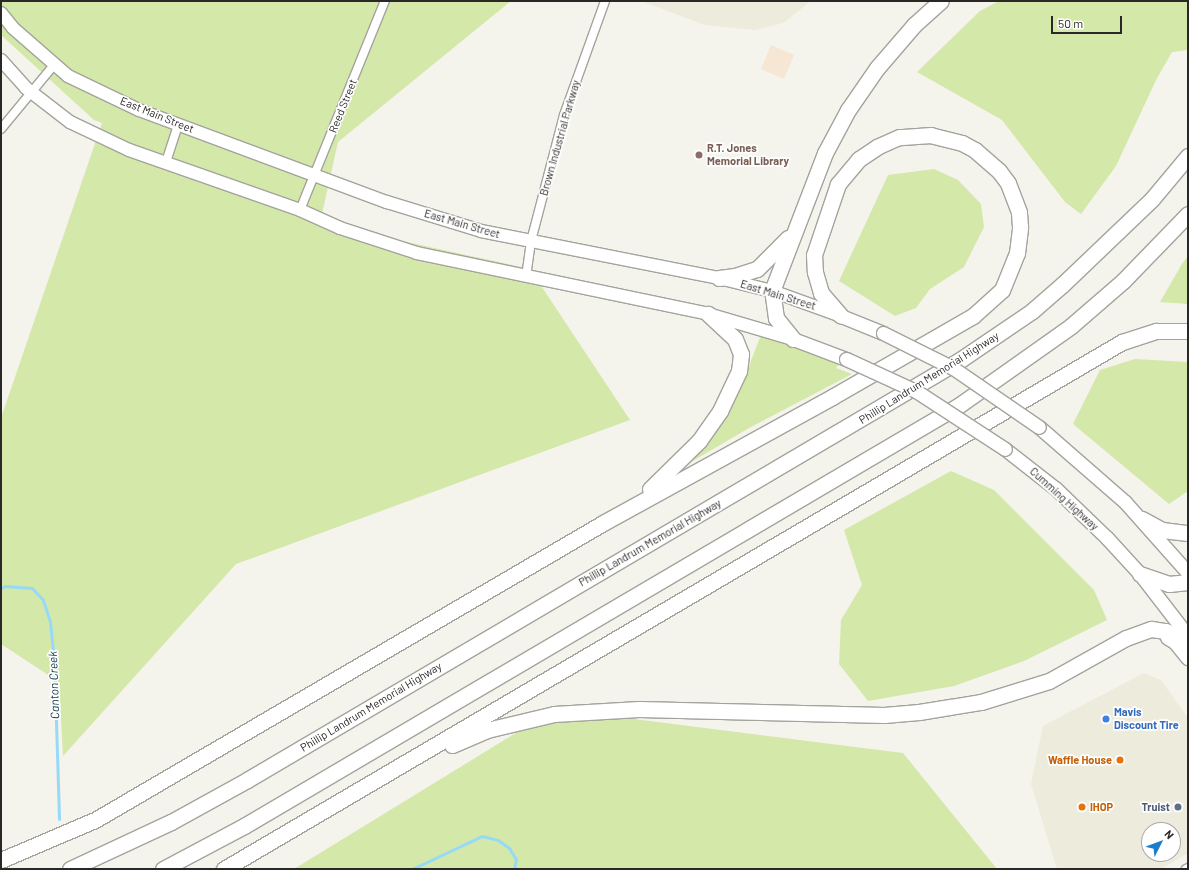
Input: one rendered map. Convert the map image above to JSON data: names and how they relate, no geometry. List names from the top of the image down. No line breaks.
{"streets":{"highway":["Phillip Landrum Memorial Highway"],"main road":["East Main Street","Cumming Highway"],"street":["Reed Street","Brown Industrial Parkway"]},"crossings":[["Reed Street","East Main Street"],["East Main Street","Brown Industrial Parkway"]],"water":["Canton Creek"],"places":["R.T. Jones Memorial Library","Mavis Discount Tire","Waffle House","IHOP","Truist"],"scale_bar":"50 m","north":"top right"}
